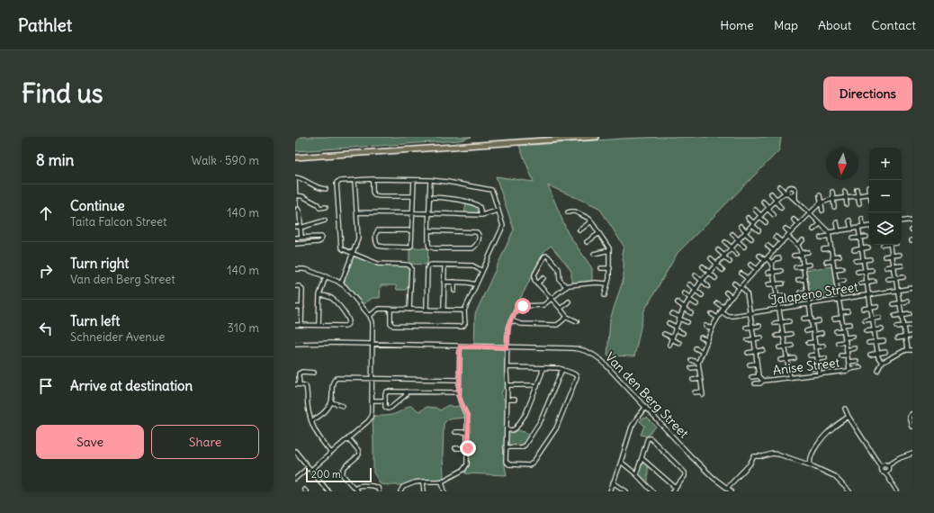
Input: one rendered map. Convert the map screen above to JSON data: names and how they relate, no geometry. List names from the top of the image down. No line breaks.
{"streets":{"street":["Jalapeno Street","Anise Street","Van den Berg Street"]},"scale_bar":"200 m","north":"bottom","page":{"header":"Pathlet","nav":["Home","Map","About","Contact"],"buttons":["Directions",["Save","Share"]],"title":"Find us","heading":["8 min","Walk · 590 m"],"map_buttons":["+","−"],"list":[["Continue","Taita Falcon Street","140 m"],["Turn right","Van den Berg Street","140 m"],["Turn left","Schneider Avenue","310 m"],"Arrive at destination"],"scale":"200 m"}}
